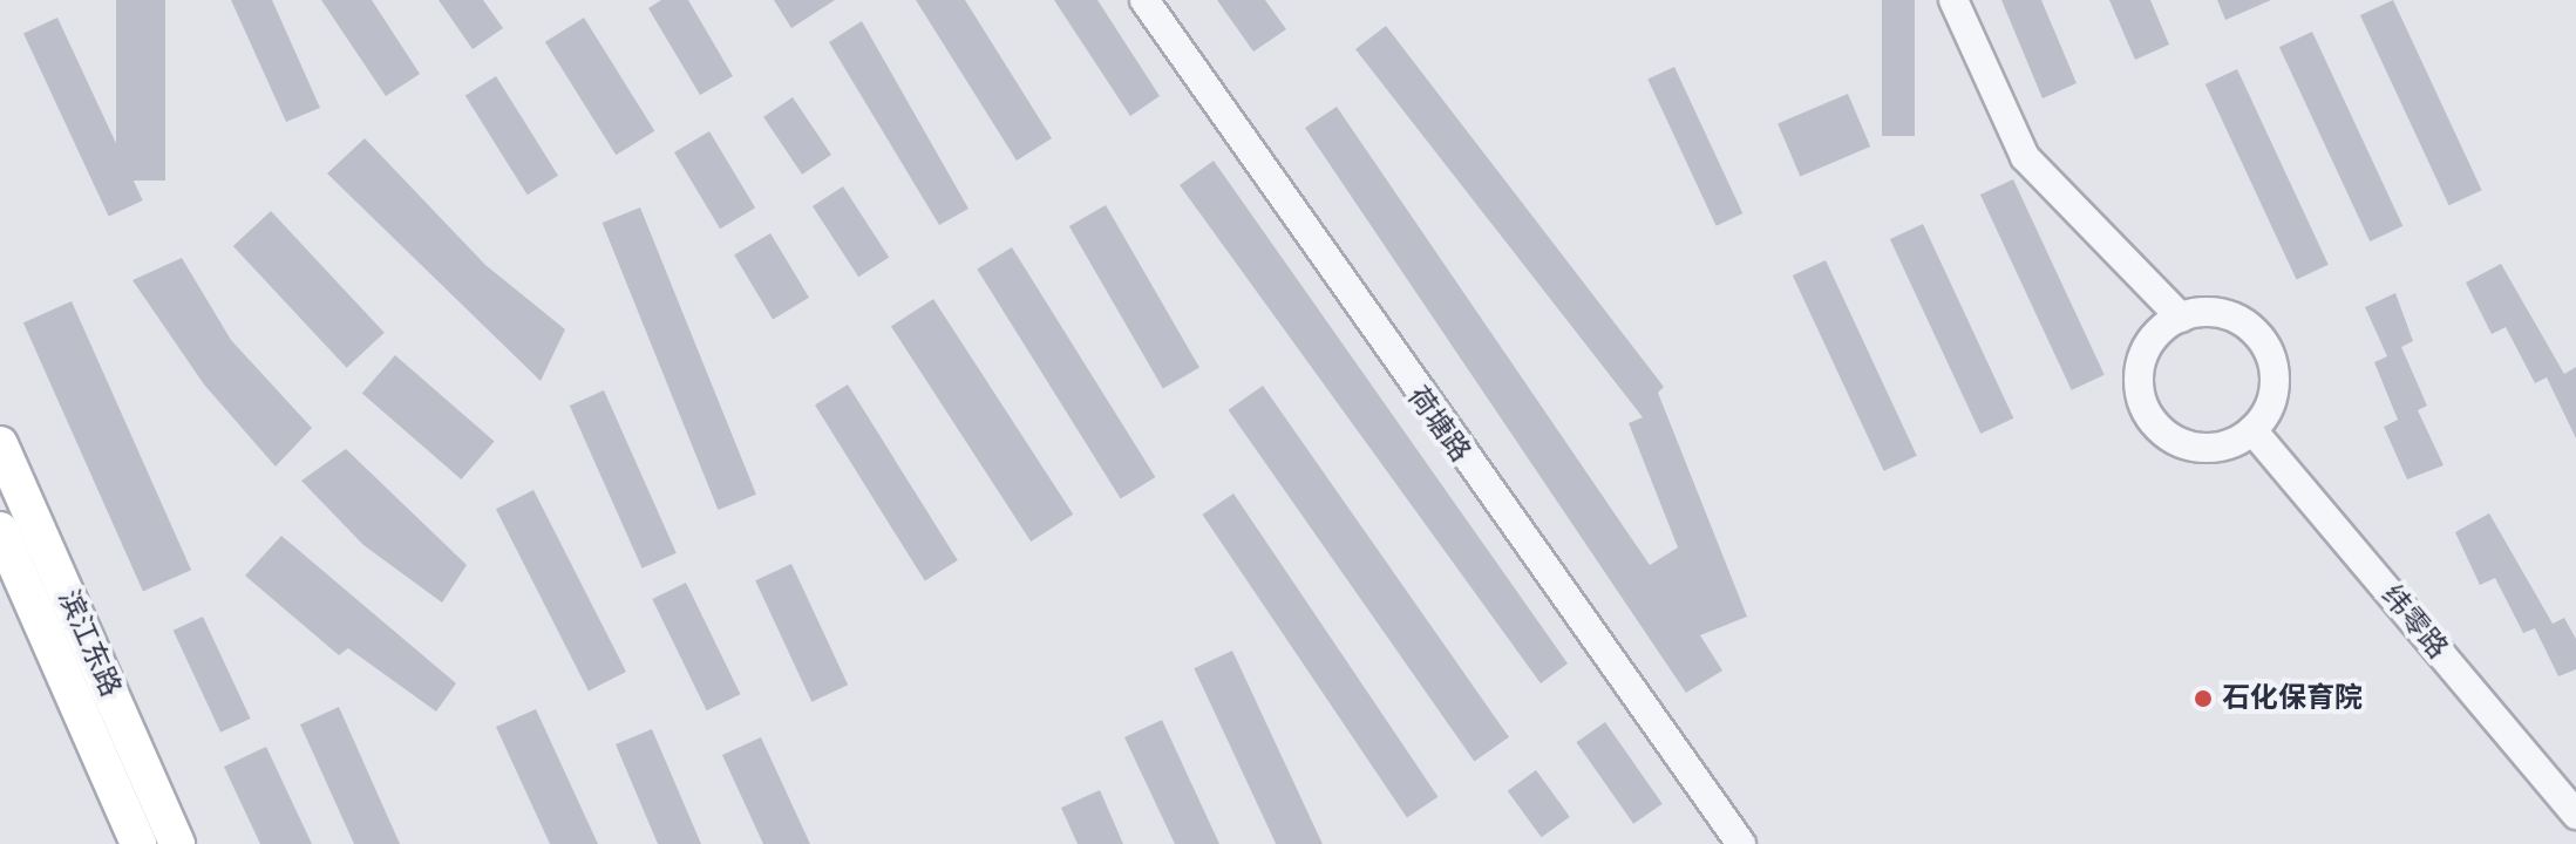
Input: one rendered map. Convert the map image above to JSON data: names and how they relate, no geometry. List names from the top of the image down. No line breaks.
{"streets":{"main road":["滨江东路"],"street":["荷塘路","纬零路"]},"places":["石化保育院"]}
